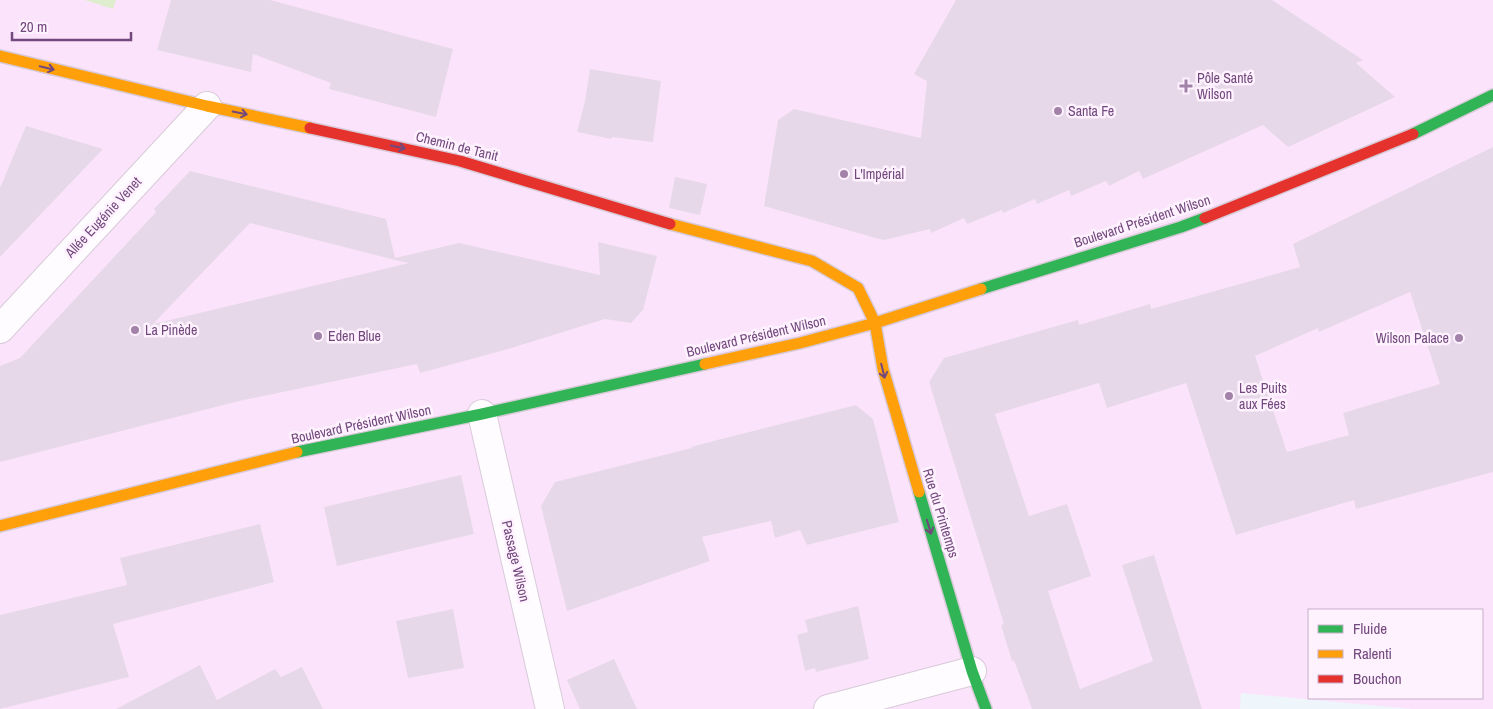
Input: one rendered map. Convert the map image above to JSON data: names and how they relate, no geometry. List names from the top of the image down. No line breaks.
{"streets":{"main road":["Chemin de Tanit","Boulevard Président Wilson","Rue du Printemps"],"street":["Allée Eugénie Venet","Passage Wilson"]},"crossings":[["Chemin de Tanit","Allée Eugénie Venet"],["Chemin de Tanit","Boulevard Président Wilson"],["Chemin de Tanit","Rue du Printemps"],["Boulevard Président Wilson","Rue du Printemps"],["Boulevard Président Wilson","Passage Wilson"]],"one_way":["Chemin de Tanit","Rue du Printemps"],"places":{"health":["Pôle Santé Wilson"],"other":["Santa Fe","L'Impérial","La Pinède","Eden Blue","Wilson Palace","Les Puits aux Fées"]},"legend":["Fluide","Ralenti","Bouchon"],"scale_bar":"20 m"}
